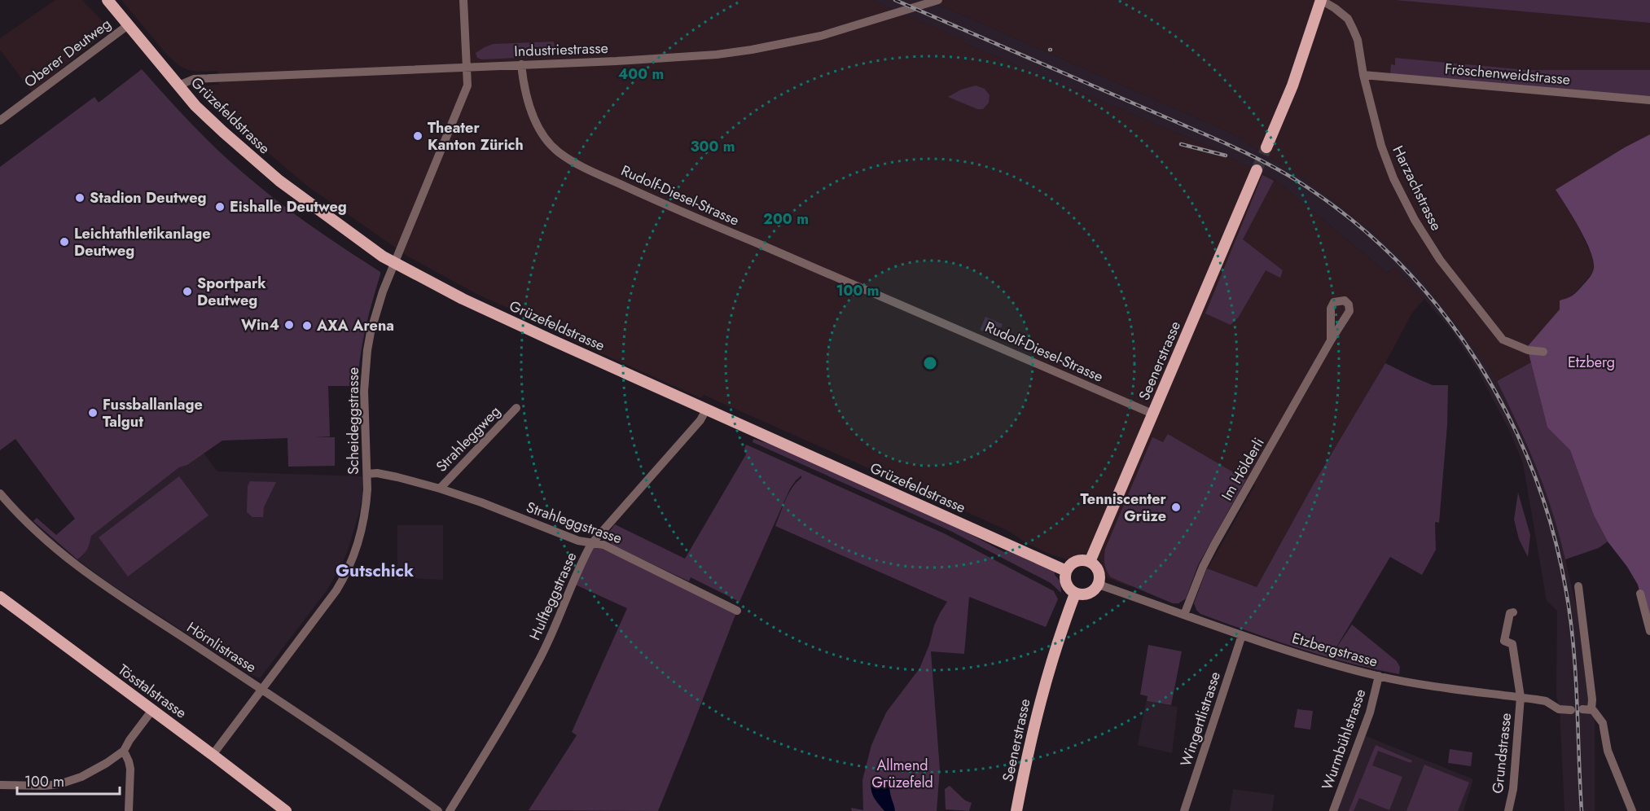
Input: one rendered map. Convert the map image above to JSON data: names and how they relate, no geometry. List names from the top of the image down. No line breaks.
{"streets":{"main road":["Grüzefeldstrasse","Seenerstrasse","Tösstalstrasse"],"street":["Industriestrasse","Oberer Deutweg","Fröschenweidstrasse","Harzachstrasse","Rudolf-Diesel-Strasse","Scheideggstrasse","Strahleggweg","Im Hölderli","Strahleggstrasse","Hulfteggstrasse","Hörnlistrasse","Etzbergstrasse","Wingertlistrasse","Wurmbühlstrasse","Grundstrasse"]},"crossings":[["Industriestrasse","Grüzefeldstrasse"],["Industriestrasse","Rudolf-Diesel-Strasse"],["Industriestrasse","Scheideggstrasse"],["Oberer Deutweg","Grüzefeldstrasse"],["Fröschenweidstrasse","Harzachstrasse"],["Grüzefeldstrasse","Seenerstrasse"],["Grüzefeldstrasse","Scheideggstrasse"],["Grüzefeldstrasse","Hulfteggstrasse"],["Grüzefeldstrasse","Etzbergstrasse"],["Rudolf-Diesel-Strasse","Seenerstrasse"],["Seenerstrasse","Etzbergstrasse"],["Scheideggstrasse","Strahleggstrasse"],["Scheideggstrasse","Hörnlistrasse"],["Scheideggstrasse","Tösstalstrasse"],["Strahleggweg","Strahleggstrasse"],["Im Hölderli","Etzbergstrasse"],["Strahleggstrasse","Hulfteggstrasse"],["Etzbergstrasse","Wingertlistrasse"],["Etzbergstrasse","Wurmbühlstrasse"],["Etzbergstrasse","Grundstrasse"]],"districts":["Gutschick"],"parks":["Etzberg","Allmend Grüzefeld"],"places":["Theater Kanton Zürich","Stadion Deutweg","Eishalle Deutweg","Leichtathletikanlage Deutweg","Sportpark Deutweg","Win4","AXA Arena","Fussballanlage Talgut","Tenniscenter Grüze"],"scale_bar":"100 m","rings":["400 m","300 m","200 m","100 m"]}
